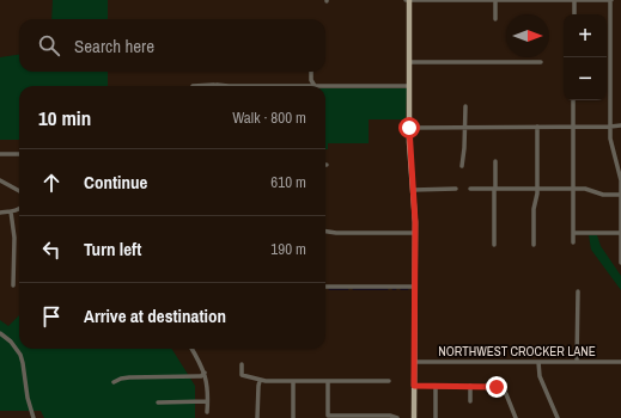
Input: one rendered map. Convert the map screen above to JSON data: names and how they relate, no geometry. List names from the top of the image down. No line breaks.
{"streets":{"street":["NORTHWEST CROCKER LANE"]},"north":"right","page":{"map_buttons":["+","−"],"search":"Search here","heading":["10 min","Walk · 800 m"],"list":[["Continue","610 m"],["Turn left","190 m"],"Arrive at destination"]}}
